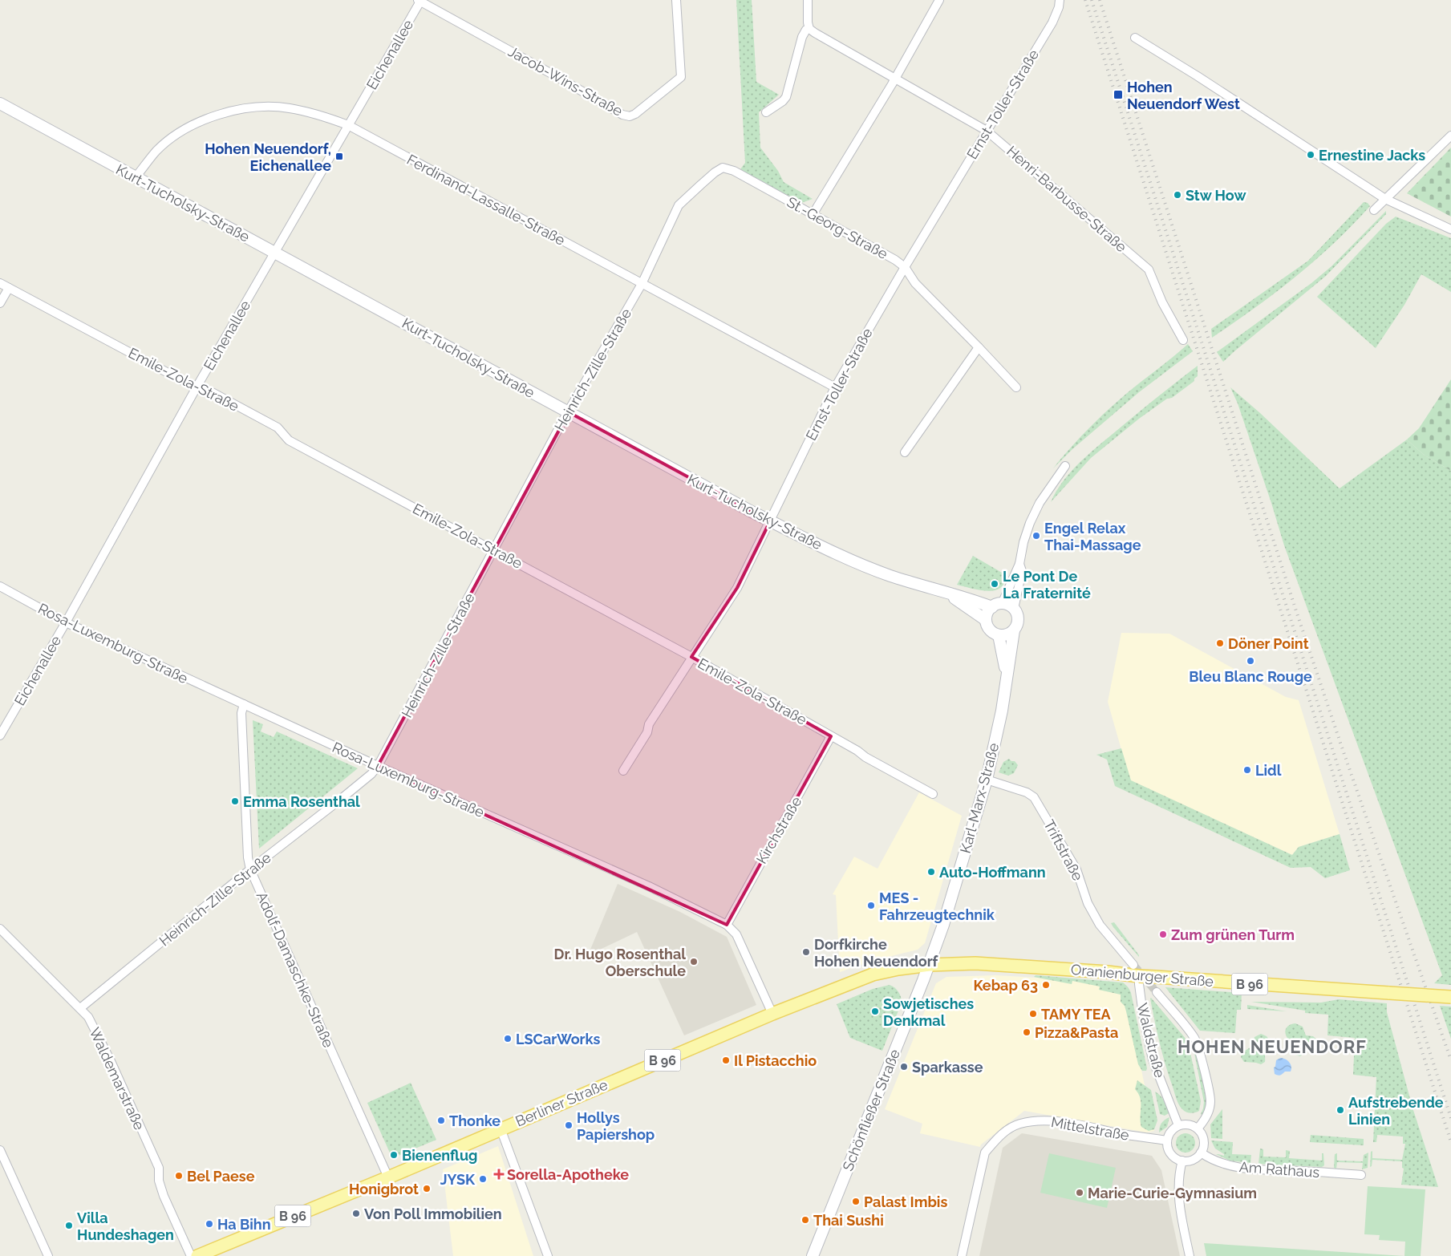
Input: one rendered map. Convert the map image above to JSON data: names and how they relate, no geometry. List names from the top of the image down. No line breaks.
{"streets":{"main road":["Kurt-Tucholsky-Straße","Karl-Marx-Straße","Oranienburger Straße","B 96","Berliner Straße","Schönfließer Straße"],"street":["Eichenallee","Jacob-Wins-Straße","Ernst-Toller-Straße","Henri-Barbusse-Straße","Ferdinand-Lassalle-Straße","St.-Georg-Straße","Heinrich-Zille-Straße","Emile-Zola-Straße","Rosa-Luxemburg-Straße","Kirchstraße","Triftstraße","Adolf-Damaschke-Straße","Waldstraße","Waldemarstraße","Mittelstraße","Am Rathaus"]},"crossings":[["Eichenallee","Jacob-Wins-Straße"],["Eichenallee","Ferdinand-Lassalle-Straße"],["Eichenallee","Kurt-Tucholsky-Straße"],["Eichenallee","Emile-Zola-Straße"],["Eichenallee","Rosa-Luxemburg-Straße"],["Ernst-Toller-Straße","Henri-Barbusse-Straße"],["Ernst-Toller-Straße","Ferdinand-Lassalle-Straße"],["Ernst-Toller-Straße","Kurt-Tucholsky-Straße"],["Ernst-Toller-Straße","St.-Georg-Straße"],["Ernst-Toller-Straße","Emile-Zola-Straße"],["Ferdinand-Lassalle-Straße","Kurt-Tucholsky-Straße"],["Ferdinand-Lassalle-Straße","Heinrich-Zille-Straße"],["Kurt-Tucholsky-Straße","Heinrich-Zille-Straße"],["Kurt-Tucholsky-Straße","Karl-Marx-Straße"],["St.-Georg-Straße","Heinrich-Zille-Straße"],["Heinrich-Zille-Straße","Emile-Zola-Straße"],["Heinrich-Zille-Straße","Rosa-Luxemburg-Straße"],["Heinrich-Zille-Straße","Adolf-Damaschke-Straße"],["Heinrich-Zille-Straße","Waldemarstraße"],["Emile-Zola-Straße","Kirchstraße"],["Rosa-Luxemburg-Straße","Kirchstraße"],["Rosa-Luxemburg-Straße","Adolf-Damaschke-Straße"],["Rosa-Luxemburg-Straße","Berliner Straße"],["Karl-Marx-Straße","Triftstraße"],["Karl-Marx-Straße","Oranienburger Straße"],["Karl-Marx-Straße","Berliner Straße"],["Karl-Marx-Straße","Schönfließer Straße"],["Triftstraße","Oranienburger Straße"],["Triftstraße","Waldstraße"],["Adolf-Damaschke-Straße","Berliner Straße"],["Oranienburger Straße","Waldstraße"],["Oranienburger Straße","Berliner Straße"],["Oranienburger Straße","Schönfließer Straße"],["Waldstraße","Mittelstraße"],["Waldstraße","Am Rathaus"],["Berliner Straße","Schönfließer Straße"],["Mittelstraße","Am Rathaus"]],"districts":["HOHEN NEUENDORF"],"places":{"transit":["Hohen Neuendorf West","Hohen Neuendorf, Eichenallee"],"other":["Ernestine Jacks","Stw How","Engel Relax Thai-Massage","Le Pont De La Fraternité","Döner Point","Bleu Blanc Rouge","Lidl","Emma Rosenthal","Auto-Hoffmann","MES - Fahrzeugtechnik","Zum grünen Turm","Dorfkirche Hohen Neuendorf","Dr. Hugo Rosenthal Oberschule","Kebap 63","Sowjetisches Denkmal","TAMY TEA","Pizza&Pasta","LSCarWorks","Il Pistacchio","Sparkasse","Aufstrebende Linien","Thonke","Hollys Papiershop","Bienenflug","Bel Paese","JYSK","Honigbrot","Marie-Curie-Gymnasium","Palast Imbis","Von Poll Immobilien","Thai Sushi","Ha Bihn","Villa Hundeshagen"],"health":["Sorella-Apotheke"]}}
